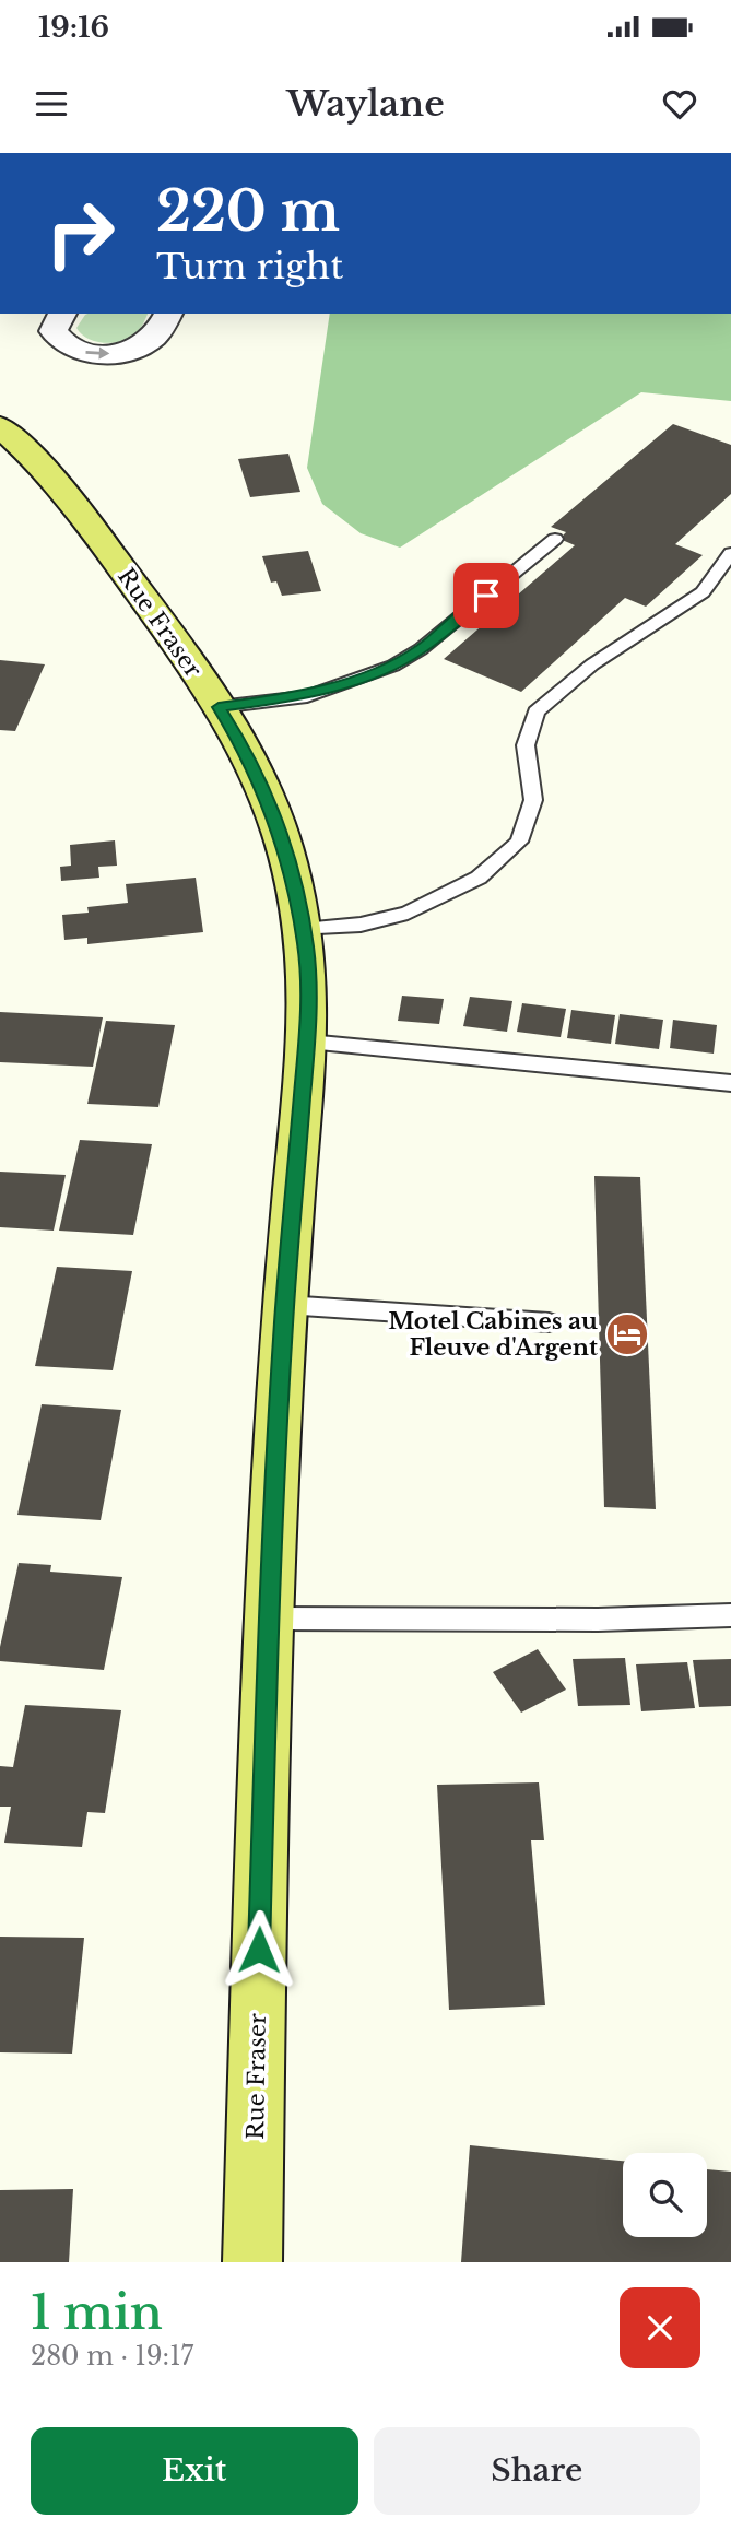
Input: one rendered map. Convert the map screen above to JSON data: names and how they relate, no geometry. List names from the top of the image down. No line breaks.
{"streets":{"main road":["Rue Fraser"]},"places":{"hotel":["Motel Cabines au Fleuve d'Argent"]},"page":{"status":"19:16","header":"Waylane","turn":["220 m","Turn right"],"heading":["1 min","280 m · 19:17"],"buttons":["Exit","Share"]}}
